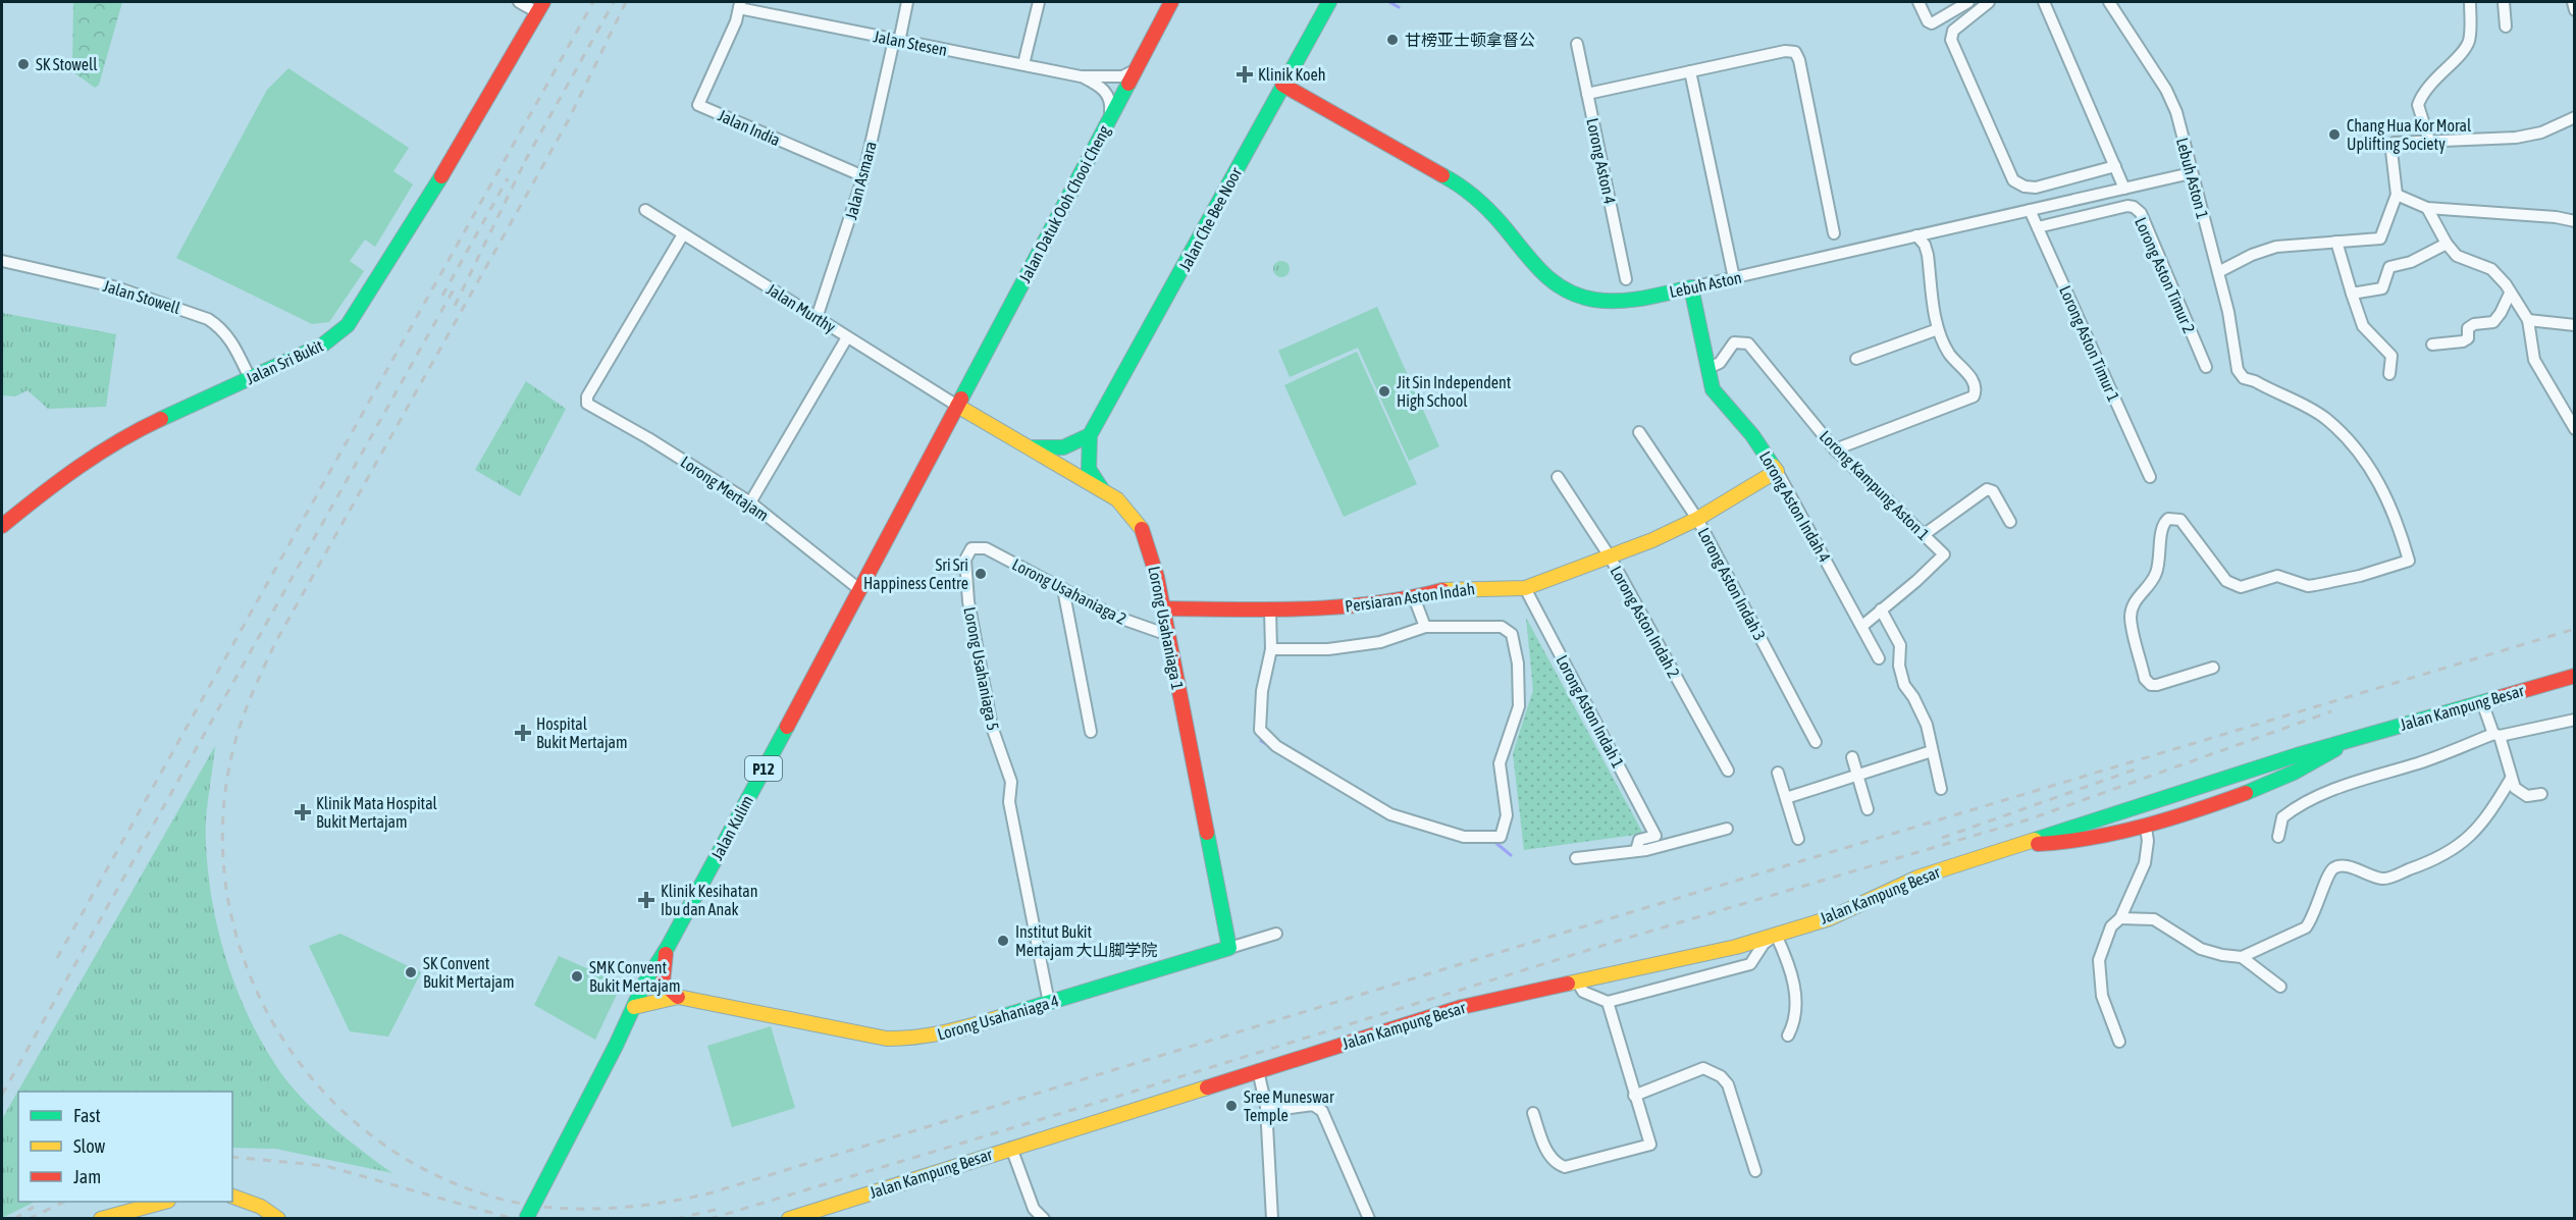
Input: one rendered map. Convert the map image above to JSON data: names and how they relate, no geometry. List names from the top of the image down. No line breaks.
{"streets":{"street":["Jalan Stesen","Jalan India","Lorong Aston 4","Lebuh Aston 1","Jalan Asmara","Jalan Datuk Ooh Chooi Cheng","Jalan Che Bee Noor","Lorong Aston Timur 2","Lebuh Aston","Jalan Stowell","Jalan Murthy","Lorong Aston Timur 1","Jalan Sri Bukit","Lorong Kampung Aston 1","Lorong Mertajam","Lorong Aston Indah 4","Lorong Aston Indah 3","Lorong Usahaniaga 2","Persiaran Aston Indah","Lorong Aston Indah 2","Lorong Usahaniaga 1","Lorong Usahaniaga 5","Jalan Kampung Besar","Lorong Aston Indah 1","P12","Jalan Kulim","Lorong Usahaniaga 4"]},"crossings":[["Jalan Stesen","Jalan India"],["Jalan Stesen","Jalan Asmara"],["Jalan Stesen","Jalan Datuk Ooh Chooi Cheng"],["Jalan India","Jalan Asmara"],["Lebuh Aston 1","Lebuh Aston"],["Jalan Asmara","Jalan Murthy"],["Jalan Datuk Ooh Chooi Cheng","Jalan Murthy"],["Jalan Datuk Ooh Chooi Cheng","Lorong Usahaniaga 1"],["Jalan Datuk Ooh Chooi Cheng","Jalan Kulim"],["Jalan Che Bee Noor","Lebuh Aston"],["Lorong Aston Timur 2","Lorong Aston Timur 1"],["Lebuh Aston","Lorong Aston Timur 1"],["Lebuh Aston","Lorong Aston Indah 4"],["Jalan Stowell","Jalan Sri Bukit"],["Jalan Murthy","Lorong Mertajam"],["Jalan Murthy","Lorong Usahaniaga 1"],["Jalan Murthy","Jalan Kulim"],["Lorong Kampung Aston 1","Lorong Aston Indah 4"],["Lorong Mertajam","Jalan Kulim"],["Lorong Aston Indah 4","Persiaran Aston Indah"],["Lorong Aston Indah 3","Persiaran Aston Indah"],["Lorong Usahaniaga 2","Lorong Usahaniaga 1"],["Lorong Usahaniaga 2","Lorong Usahaniaga 5"],["Persiaran Aston Indah","Lorong Aston Indah 2"],["Persiaran Aston Indah","Lorong Usahaniaga 1"],["Persiaran Aston Indah","Lorong Aston Indah 1"],["Lorong Usahaniaga 1","Jalan Kulim"],["Lorong Usahaniaga 1","Lorong Usahaniaga 4"],["Lorong Usahaniaga 5","Lorong Usahaniaga 4"]],"places":{"other":["甘榜亚士顿拿督公","SK Stowell","Chang Hua Kor Moral Uplifting Society","Jit Sin Independent High School","Sri Sri Happiness Centre","Institut Bukit Mertajam 大山脚学院","SK Convent Bukit Mertajam","SMK Convent Bukit Mertajam","Sree Muneswar Temple"],"health":["Klinik Koeh","Hospital Bukit Mertajam","Klinik Mata Hospital Bukit Mertajam","Klinik Kesihatan Ibu dan Anak"]},"legend":["Fast","Slow","Jam"]}
